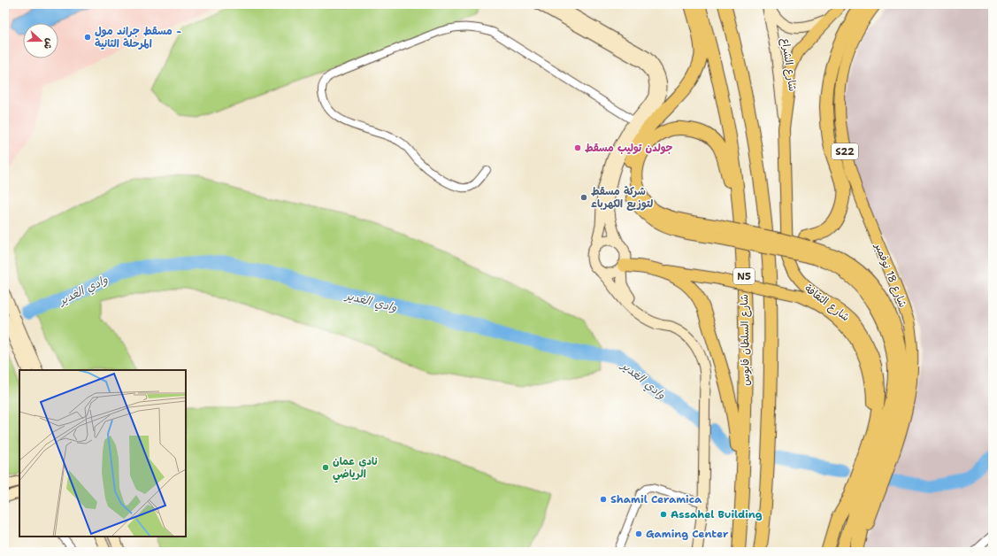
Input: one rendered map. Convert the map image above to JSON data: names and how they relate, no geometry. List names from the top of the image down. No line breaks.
{"streets":{"highway":["N5","شارع السلطان قابوس"],"main road":["S22","شارع 18 نوفمبر","شارع الثقافة"],"street":["شارع الشراع"]},"crossings":[["شارع الشراع","شارع الثقافة"]],"water":["وادي الغدير"],"places":["مسقط جراند مول - المرحلة الثانية","جولدن توليب مسقط","شركة مسقط لتوزيع الكهرباء","نادي عمان الرياضي","Shamil Ceramica","Assahel Building","Gaming Center"],"north":"right"}
